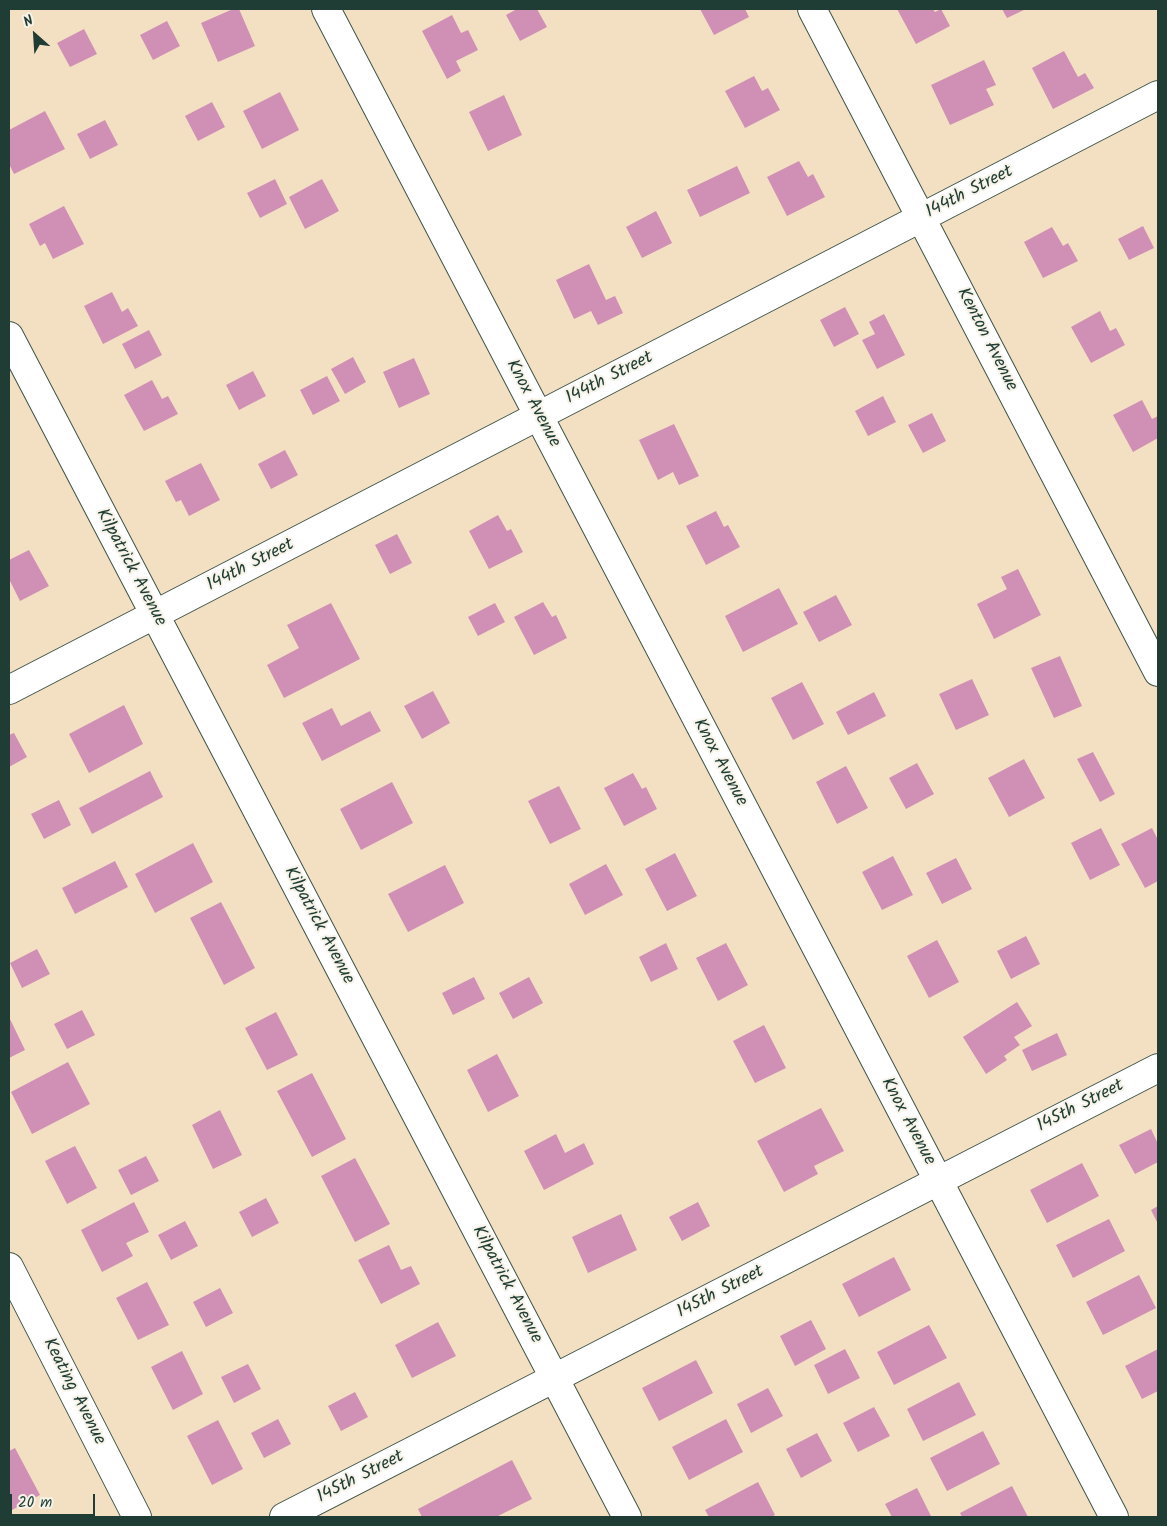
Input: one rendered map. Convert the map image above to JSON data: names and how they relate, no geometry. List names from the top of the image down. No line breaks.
{"streets":{"street":["144th Street","Kenton Avenue","Knox Avenue","Kilpatrick Avenue","145th Street","Keating Avenue"]},"crossings":[["144th Street","Kenton Avenue"],["144th Street","Knox Avenue"],["144th Street","Kilpatrick Avenue"],["Knox Avenue","145th Street"],["Kilpatrick Avenue","145th Street"]],"scale_bar":"20 m","north":"top left"}
